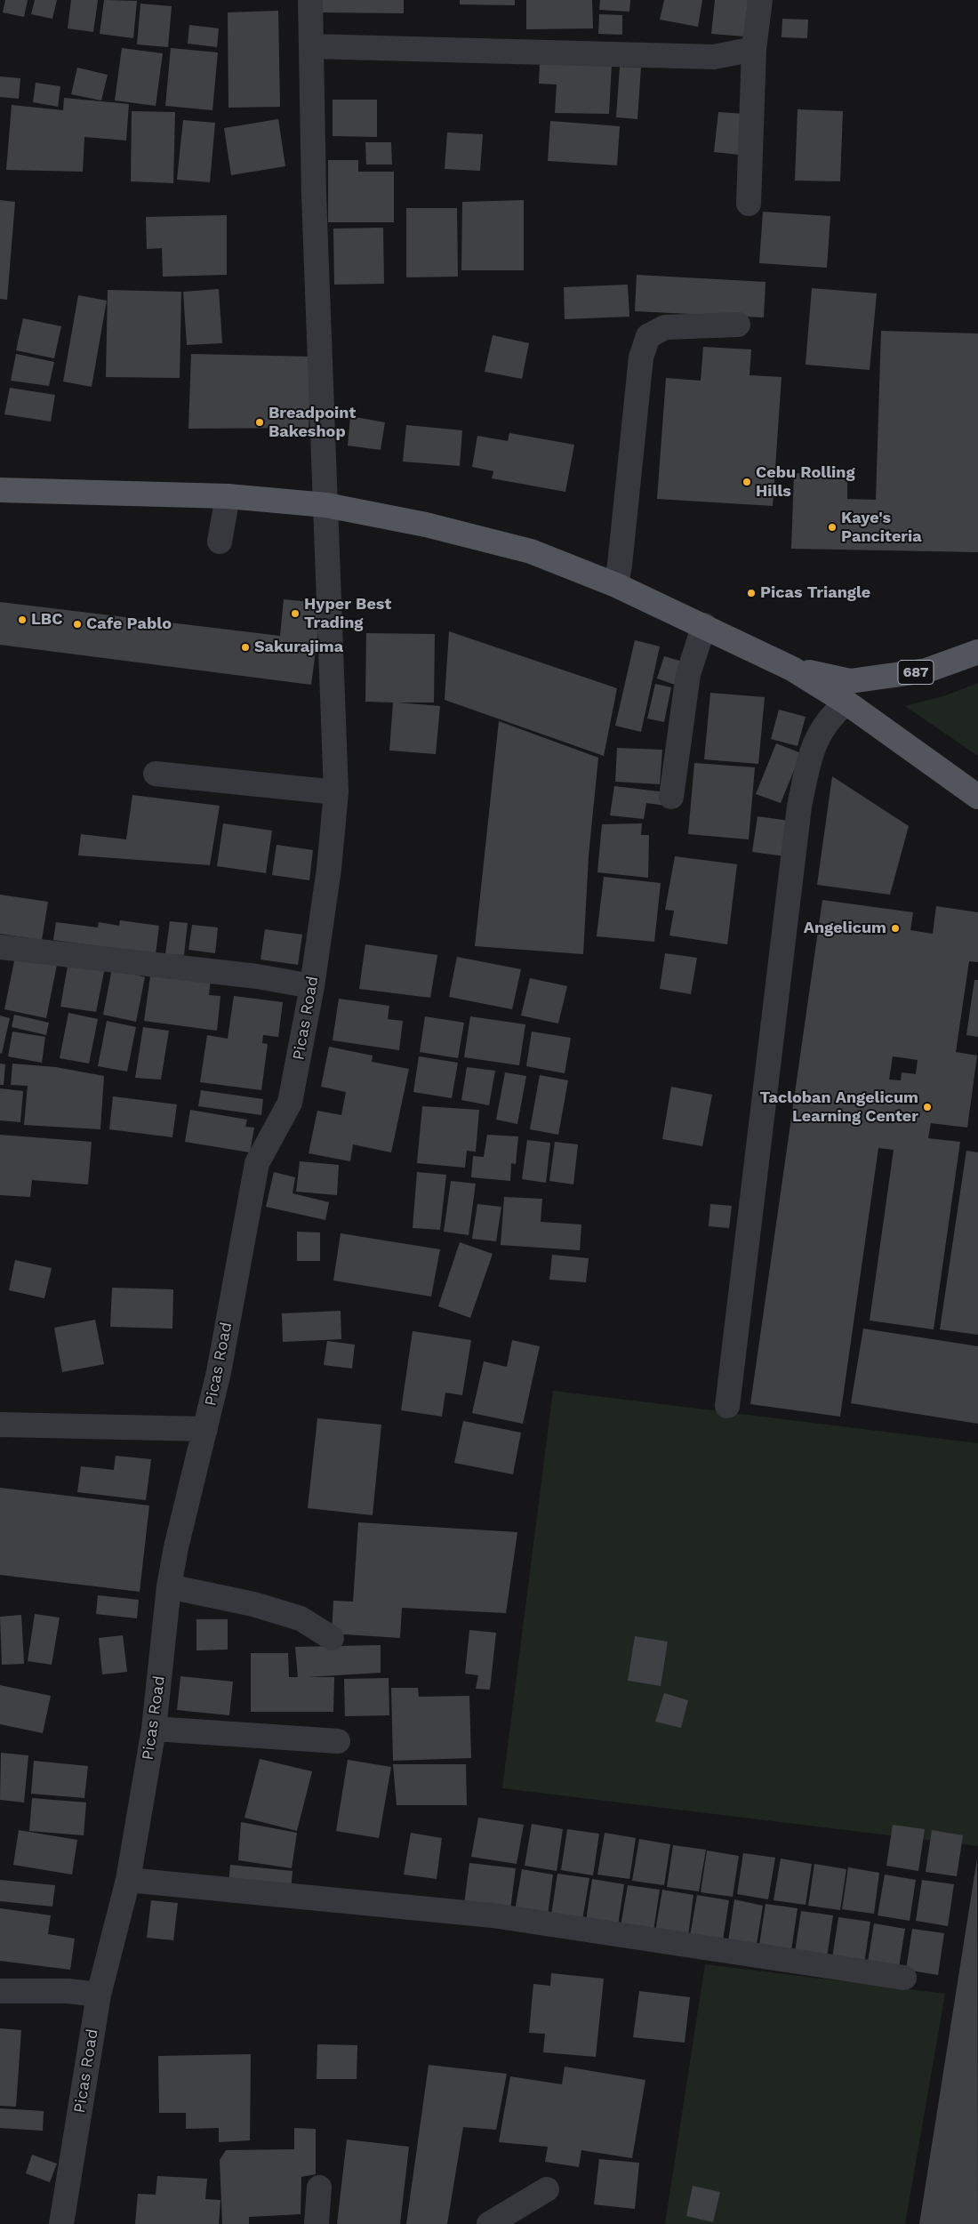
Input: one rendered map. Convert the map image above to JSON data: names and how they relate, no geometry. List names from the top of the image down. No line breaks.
{"streets":{"main road":["687"],"street":["Picas Road"]},"crossings":[["687","Picas Road"]],"places":["Breadpoint Bakeshop","Cebu Rolling Hills","Kaye's Panciteria","Picas Triangle","Hyper Best Trading","LBC","Cafe Pablo","Sakurajima","Angelicum","Tacloban Angelicum Learning Center"]}
